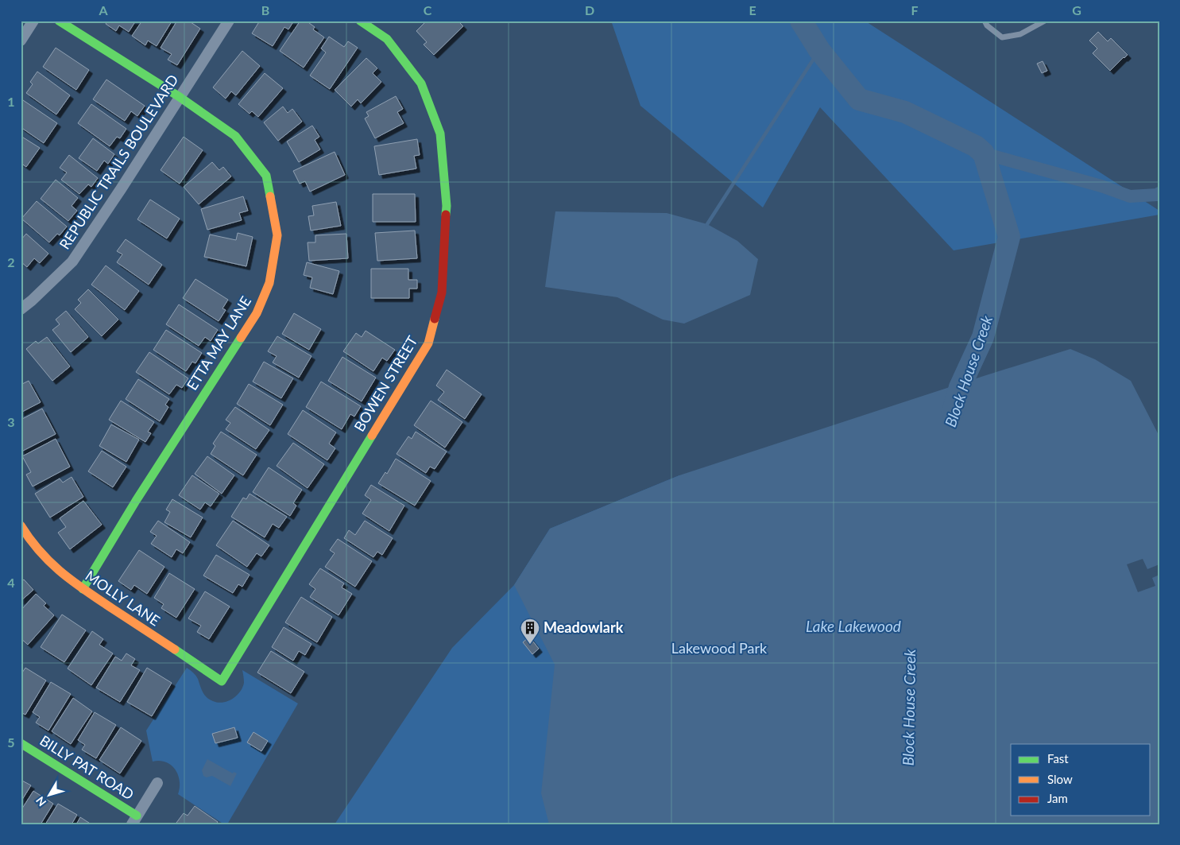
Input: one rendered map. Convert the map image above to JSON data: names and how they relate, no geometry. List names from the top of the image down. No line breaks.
{"streets":{"street":["REPUBLIC TRAILS BOULEVARD","ETTA MAY LANE","BOWEN STREET","MOLLY LANE","BILLY PAT ROAD"]},"crossings":[["REPUBLIC TRAILS BOULEVARD","ETTA MAY LANE"],["ETTA MAY LANE","MOLLY LANE"],["BOWEN STREET","MOLLY LANE"]],"water":["Block House Creek","Lake Lakewood"],"parks":["Lakewood Park"],"places":{"building":["Meadowlark"]},"legend":["Fast","Slow","Jam"],"north":"bottom left","grid":{"columns":["A","B","C","D","E","F","G"],"rows":["1","2","3","4","5"]}}
